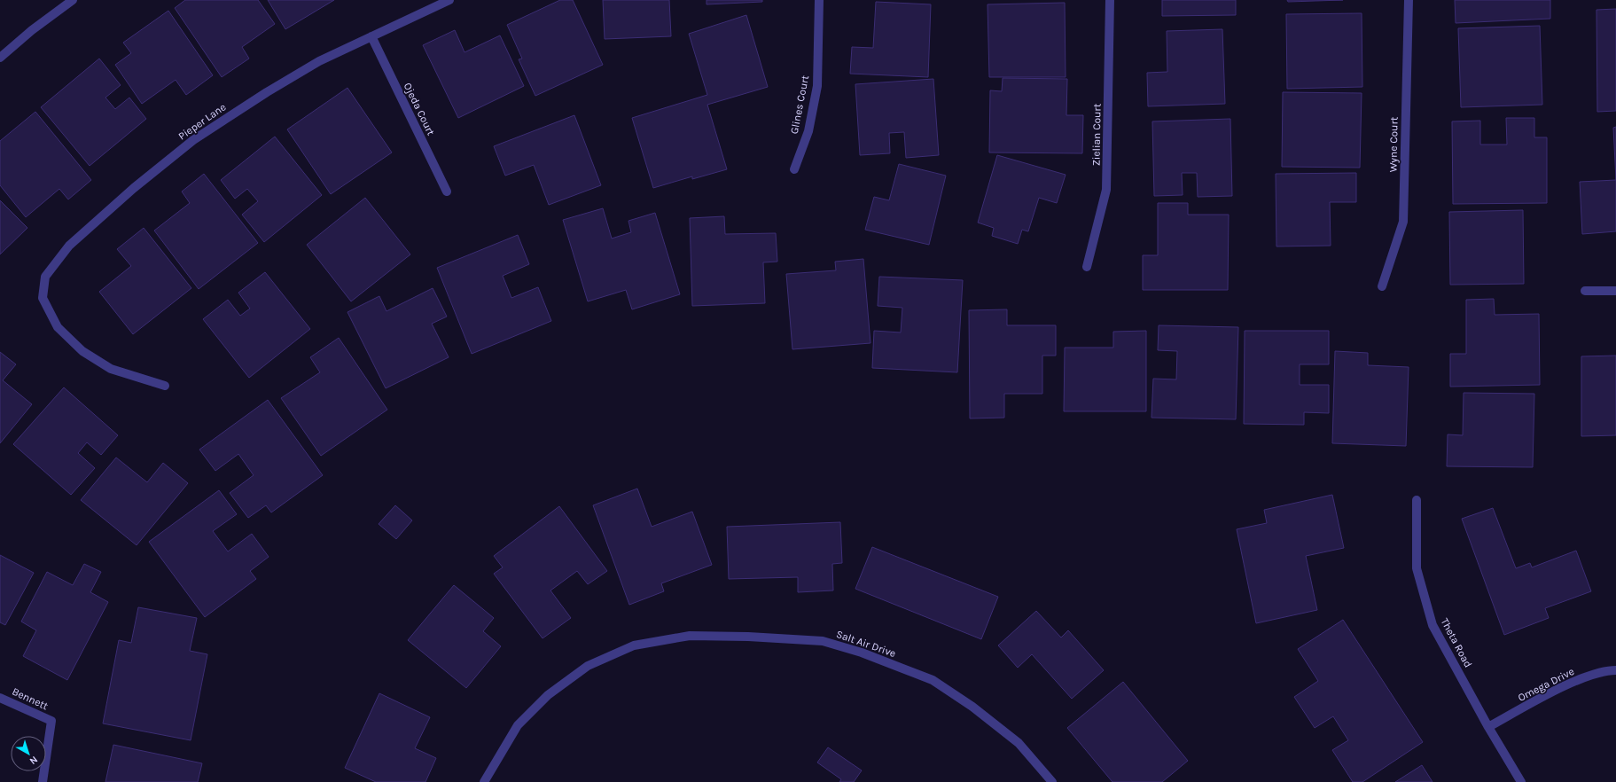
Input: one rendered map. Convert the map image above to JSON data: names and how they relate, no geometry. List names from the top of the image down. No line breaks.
{"streets":{"street":["Glines Court","Ojeda Court","Pieper Lane","Zielian Court","Wyne Court","Theta Road","Salt Air Drive","Omega Drive","Bennett"]},"crossings":[["Ojeda Court","Pieper Lane"],["Theta Road","Omega Drive"]],"north":"bottom right"}
